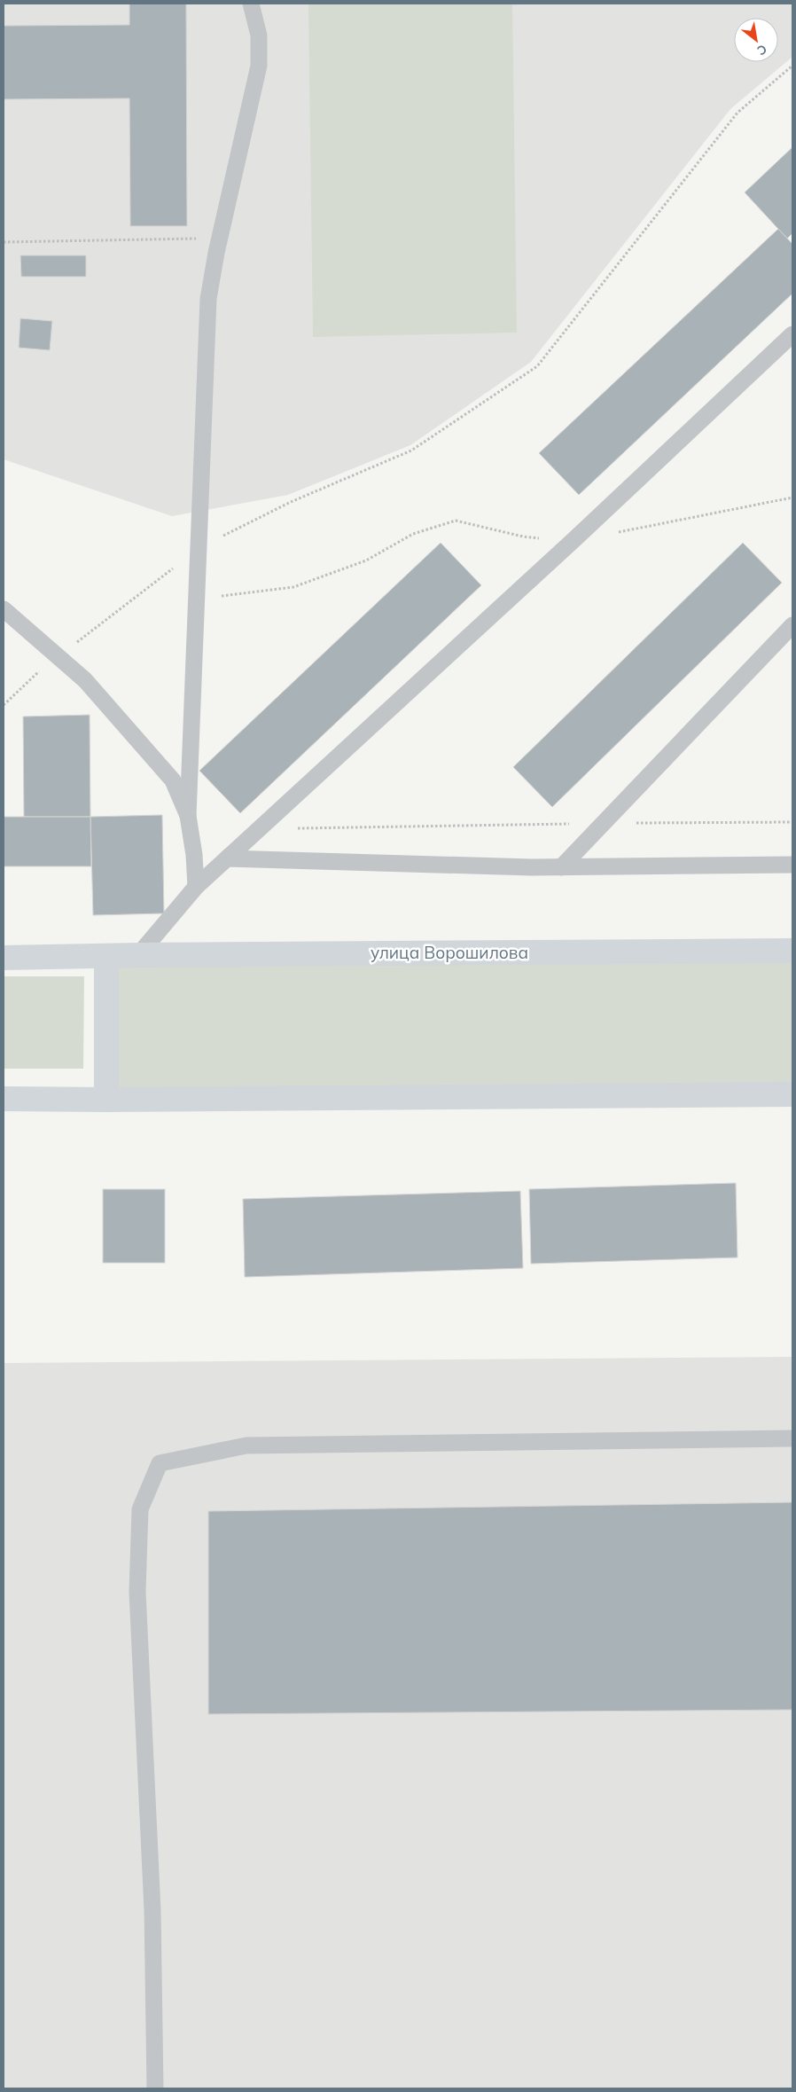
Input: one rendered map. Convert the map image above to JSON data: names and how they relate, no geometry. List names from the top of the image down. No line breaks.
{"streets":{"main road":["улица Ворошилова"]},"north":"bottom right"}
